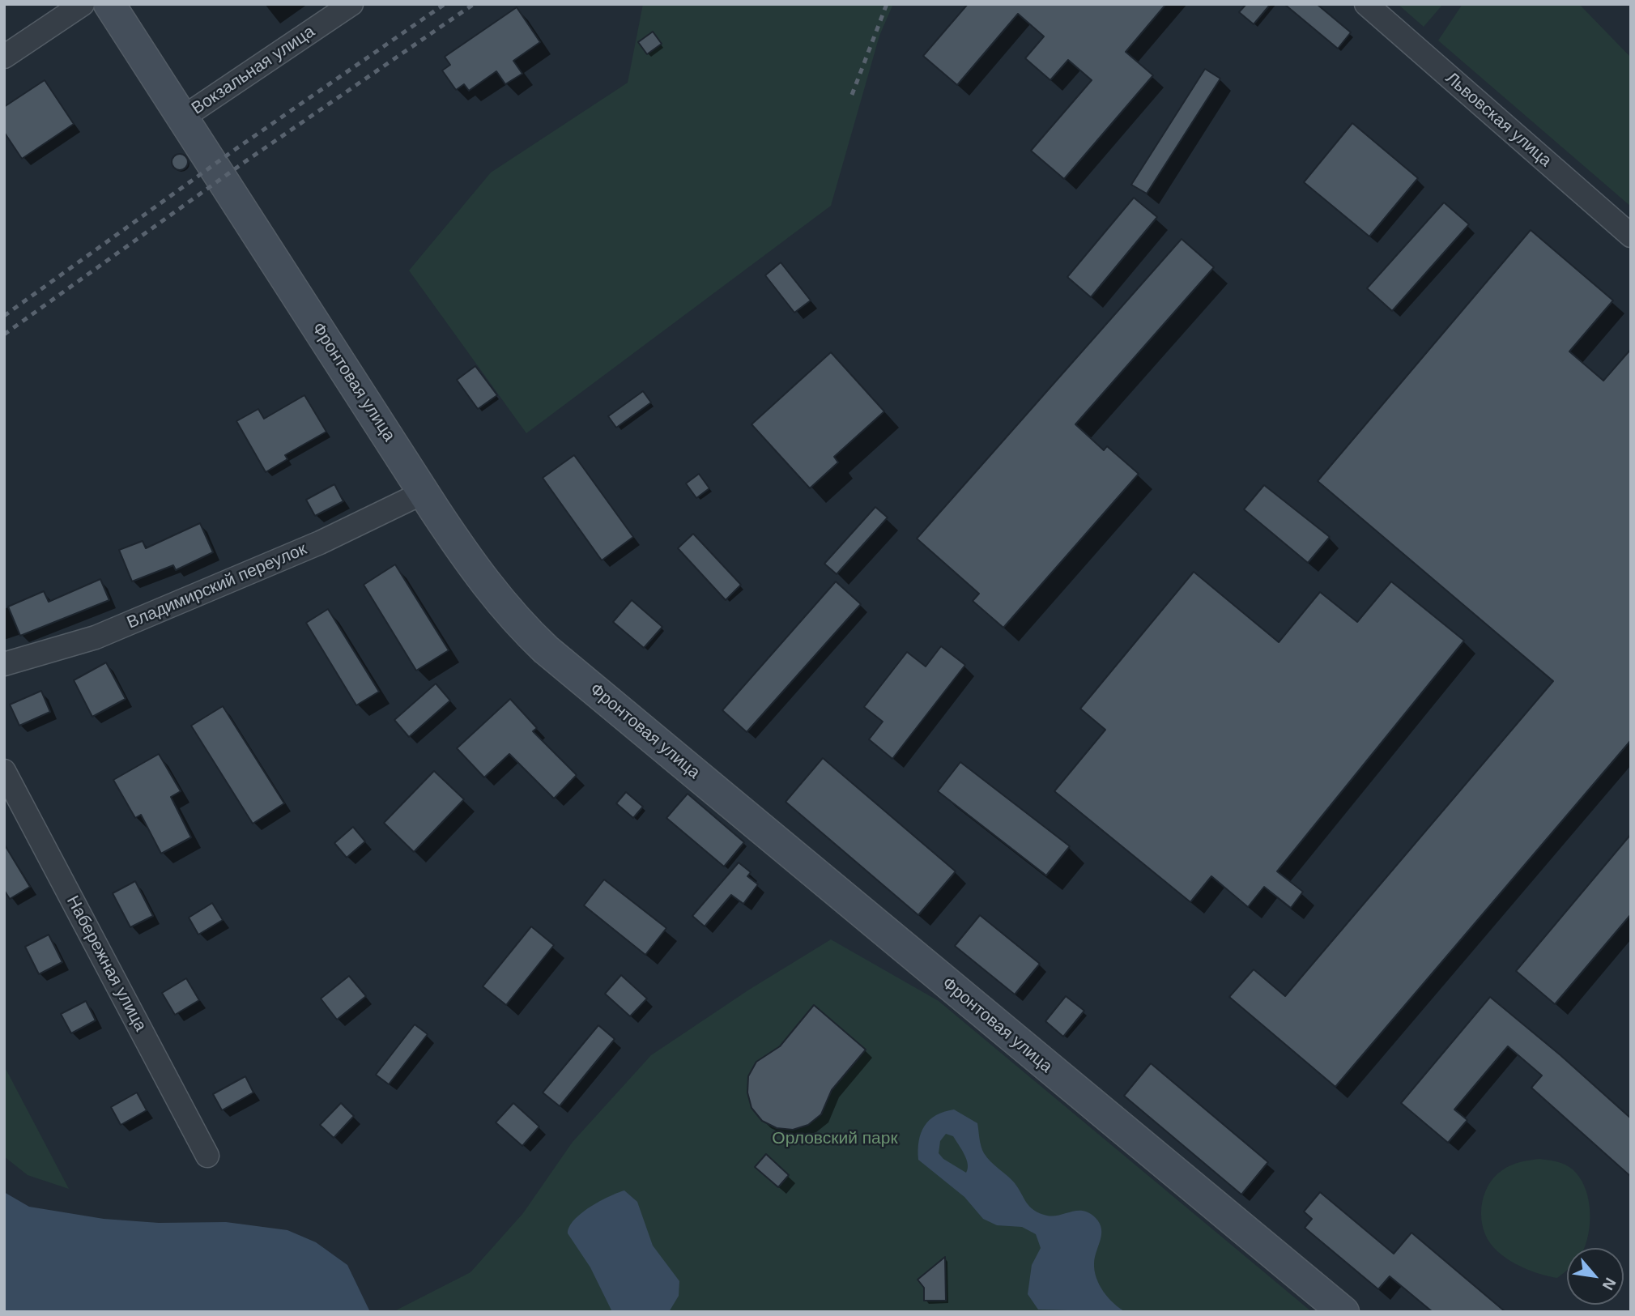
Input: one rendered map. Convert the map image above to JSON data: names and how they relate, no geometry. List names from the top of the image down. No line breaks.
{"streets":{"main road":["Фронтовая улица"],"street":["Вокзальная улица","Львовская улица","Владимирский переулок","Набережная улица"]},"crossings":[["Вокзальная улица","Фронтовая улица"],["Фронтовая улица","Владимирский переулок"]],"parks":["Орловский парк"],"north":"bottom right"}
